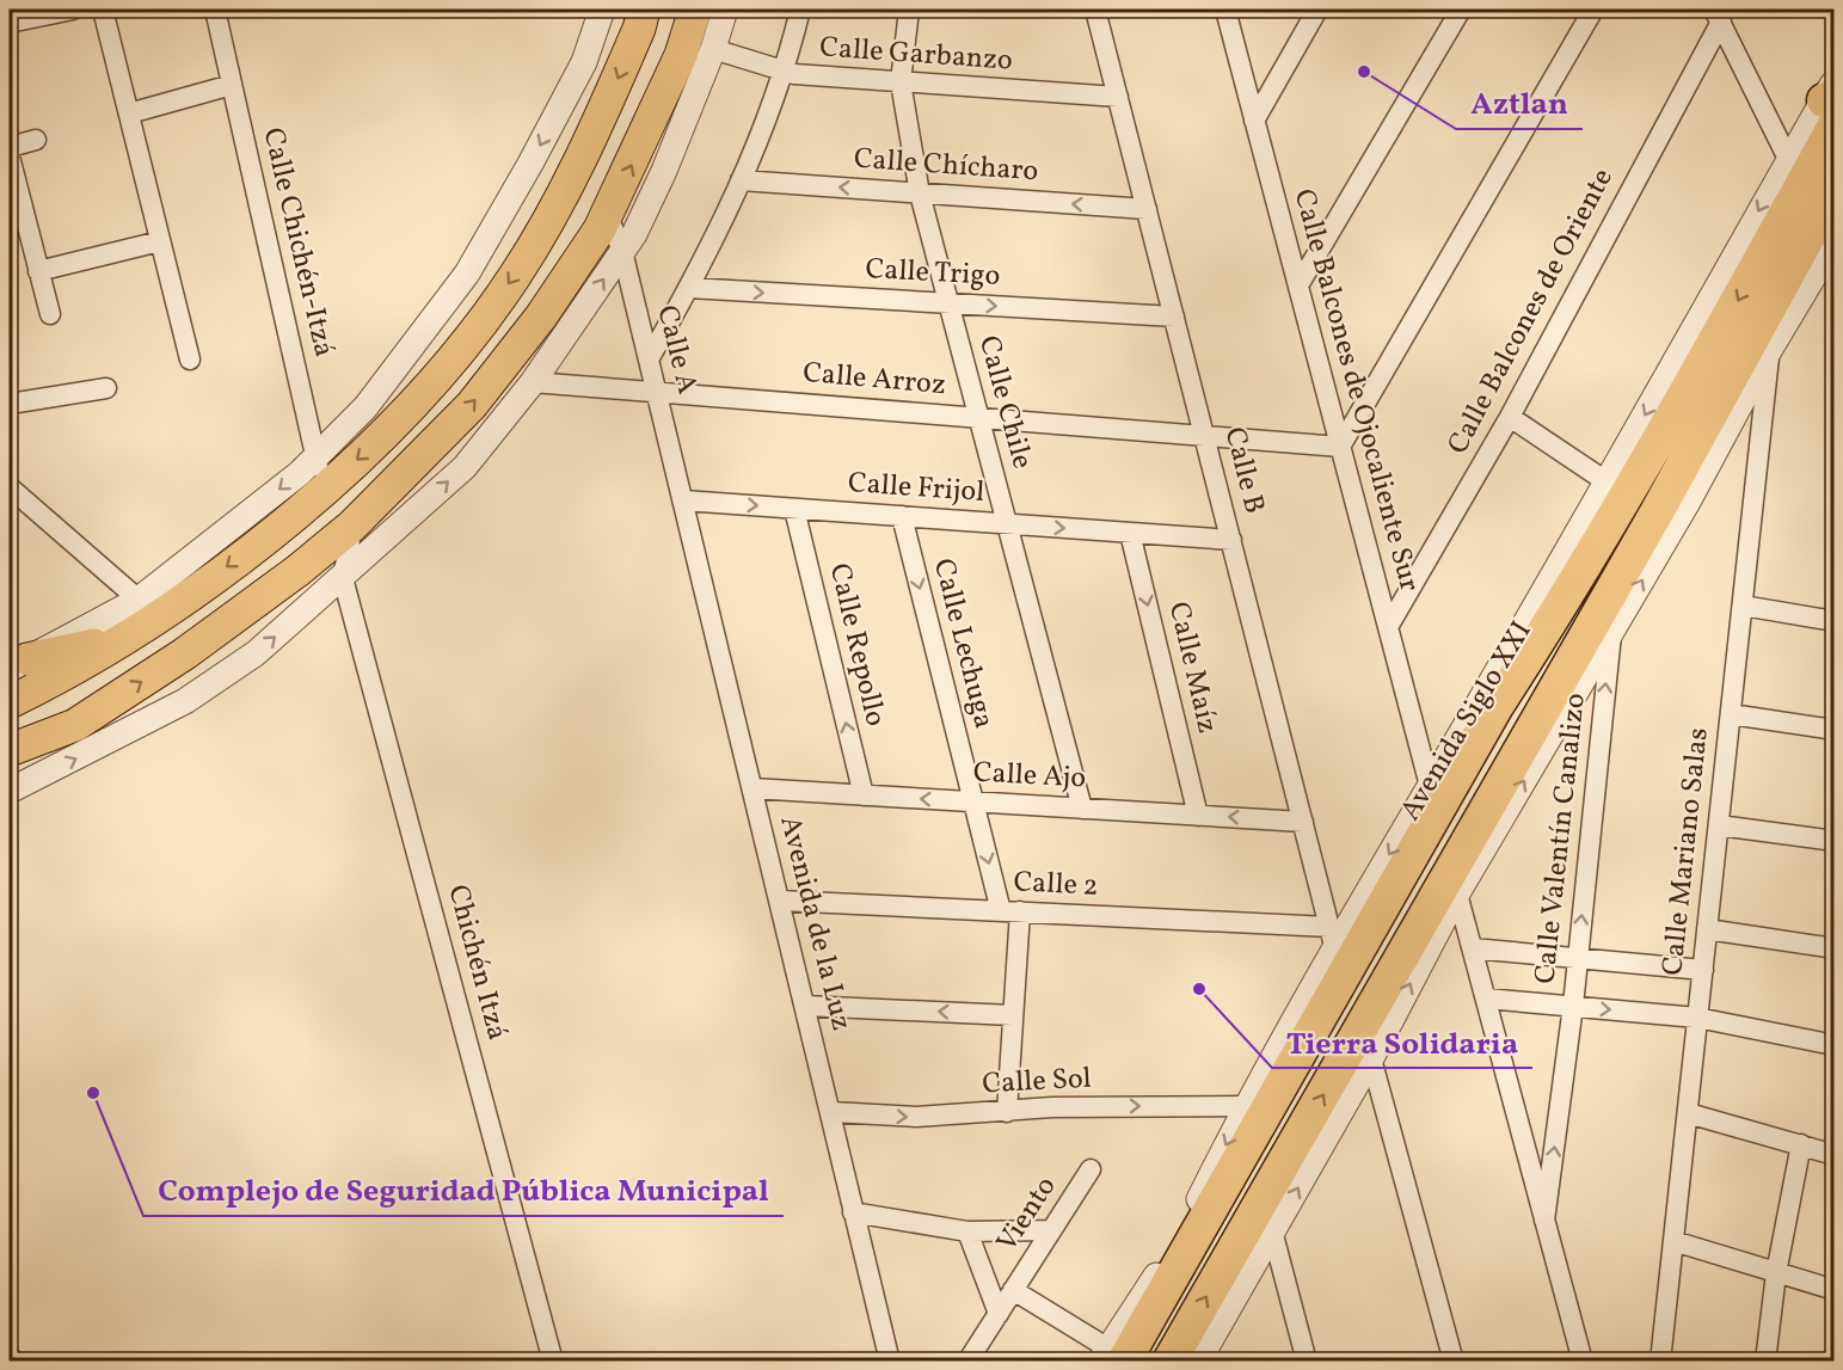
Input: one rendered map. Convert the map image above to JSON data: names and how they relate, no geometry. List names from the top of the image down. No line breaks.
{"streets":{"highway":["Avenida Siglo XXI"],"street":["Calle Garbanzo","Calle Chícharo","Calle Chichén-Itzá","Calle Trigo","Calle Balcones de Oriente","Calle A","Calle Arroz","Calle Balcones de Ojocaliente Sur","Calle Chile","Calle B","Calle Frijol","Calle Lechuga","Calle Repollo","Calle Maíz","Calle Ajo","Calle Valentín Canalizo","Calle Mariano Salas","Calle 2","Avenida de la Luz","Chichén Itzá","Calle Sol","Viento"]},"crossings":[["Calle Garbanzo","Calle Chile"],["Calle Garbanzo","Calle B"],["Calle Chícharo","Calle Chile"],["Calle Chícharo","Calle B"],["Calle Trigo","Calle Chile"],["Calle Trigo","Calle B"],["Calle Balcones de Oriente","Calle Balcones de Ojocaliente Sur"],["Calle A","Calle Arroz"],["Calle A","Calle Frijol"],["Calle A","Avenida de la Luz"],["Calle Arroz","Calle Balcones de Ojocaliente Sur"],["Calle Arroz","Calle Chile"],["Calle Arroz","Calle B"],["Calle Balcones de Ojocaliente Sur","Avenida Siglo XXI"],["Calle Chile","Calle Frijol"],["Calle Chile","Calle Ajo"],["Calle B","Calle Frijol"],["Calle B","Avenida Siglo XXI"],["Calle B","Calle Ajo"],["Calle B","Calle 2"],["Calle Frijol","Calle Lechuga"],["Calle Frijol","Calle Repollo"],["Calle Frijol","Calle Maíz"],["Calle Frijol","Avenida de la Luz"],["Calle Lechuga","Calle Ajo"],["Calle Lechuga","Calle 2"],["Calle Lechuga","Calle Sol"],["Calle Repollo","Calle Ajo"],["Calle Maíz","Calle Ajo"],["Avenida Siglo XXI","Calle Valentín Canalizo"],["Avenida Siglo XXI","Calle Mariano Salas"],["Avenida Siglo XXI","Calle 2"],["Avenida Siglo XXI","Calle Sol"],["Avenida Siglo XXI","Viento"],["Calle Ajo","Avenida de la Luz"],["Calle 2","Avenida de la Luz"],["Avenida de la Luz","Calle Sol"]],"one_way":["Calle Chícharo","Calle Trigo","Calle Frijol","Calle Lechuga","Calle Repollo","Calle Maíz","Calle Ajo"],"places":["Aztlan","Tierra Solidaria","Complejo de Seguridad Pública Municipal"]}
